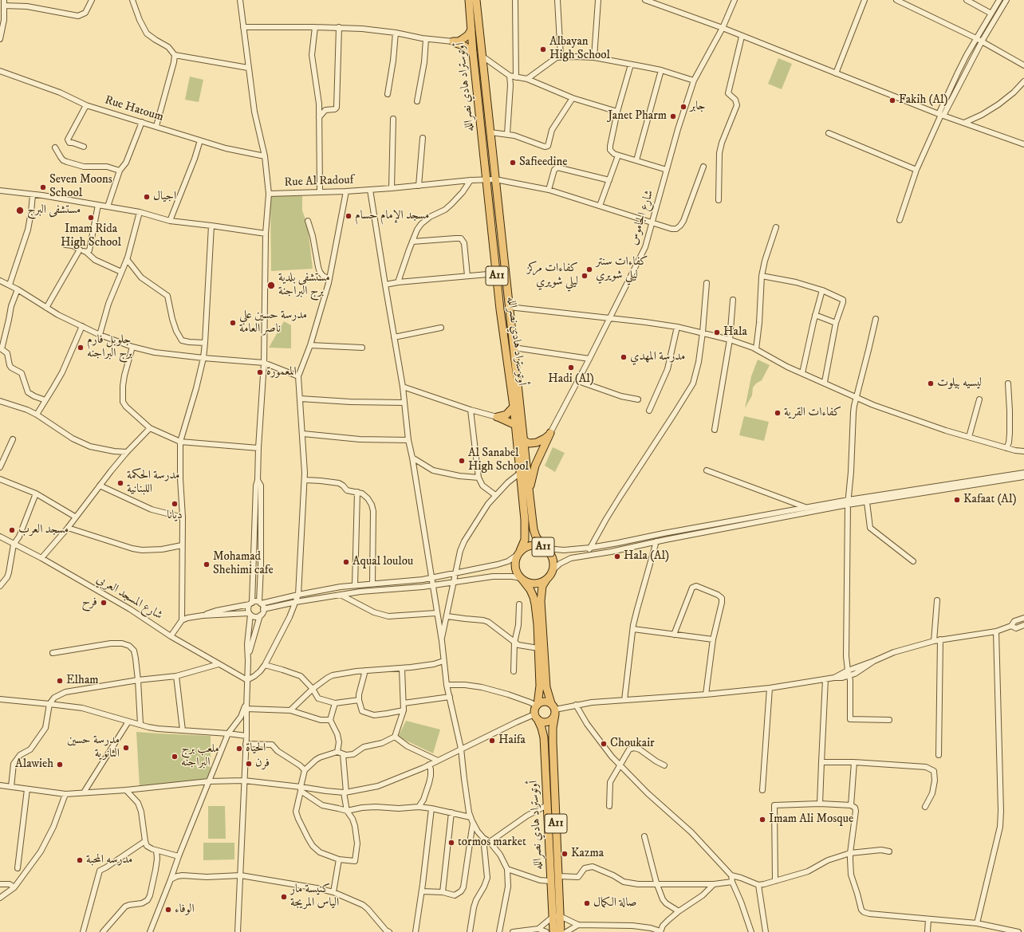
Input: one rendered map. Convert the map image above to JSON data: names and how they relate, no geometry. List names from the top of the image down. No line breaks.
{"streets":{"highway":["أوتوستراد هادي نصرالله","A11"],"street":["Rue Hatoum","Rue Al Radouf","شارع الجاموس","شارع المسجد العربي"]},"crossings":[["أوتوستراد هادي نصرالله","Rue Al Radouf"],["أوتوستراد هادي نصرالله","A11"],["Rue Al Radouf","شارع الجاموس"]],"places":["Albayan High School","Fakih (Al)","جابر","Janet Pharm","Safieedine","Seven Moons School","اجيال","مستشفى البرج","مسجد الإمام حسام","Imam Rida High School","كفاءات سنتر ليلي شويري","كفاءات مركز ليلي شويري","مستشفی بلدیة برج البراجنة","مدرسة حسين علي ناصر العامة","Hala","جلوبل فارم برج البراجنه","مدرسة المهدي","Hadi (Al)","المعمورة","ليسيه بيلوت","كفاءات القرية","Al Sanabel High School","مدرسة الحكمة اللبنانية","Kafaat (Al)","ديانا","مسجد العرب","Hala (Al)","Aqual loulou","Mohamad Shehimi cafe","فرح","Elham","Haifa","Choukair","مدرسة حسين الثانوية","الحياة","ملعب برج البراجنه","فرن","Alawieh","Imam Ali Mosque","tormos market","Kazma","مدرسه المحبة","كنيسة مار الياس المريجة","صالة الكمال","الوفاء"]}
